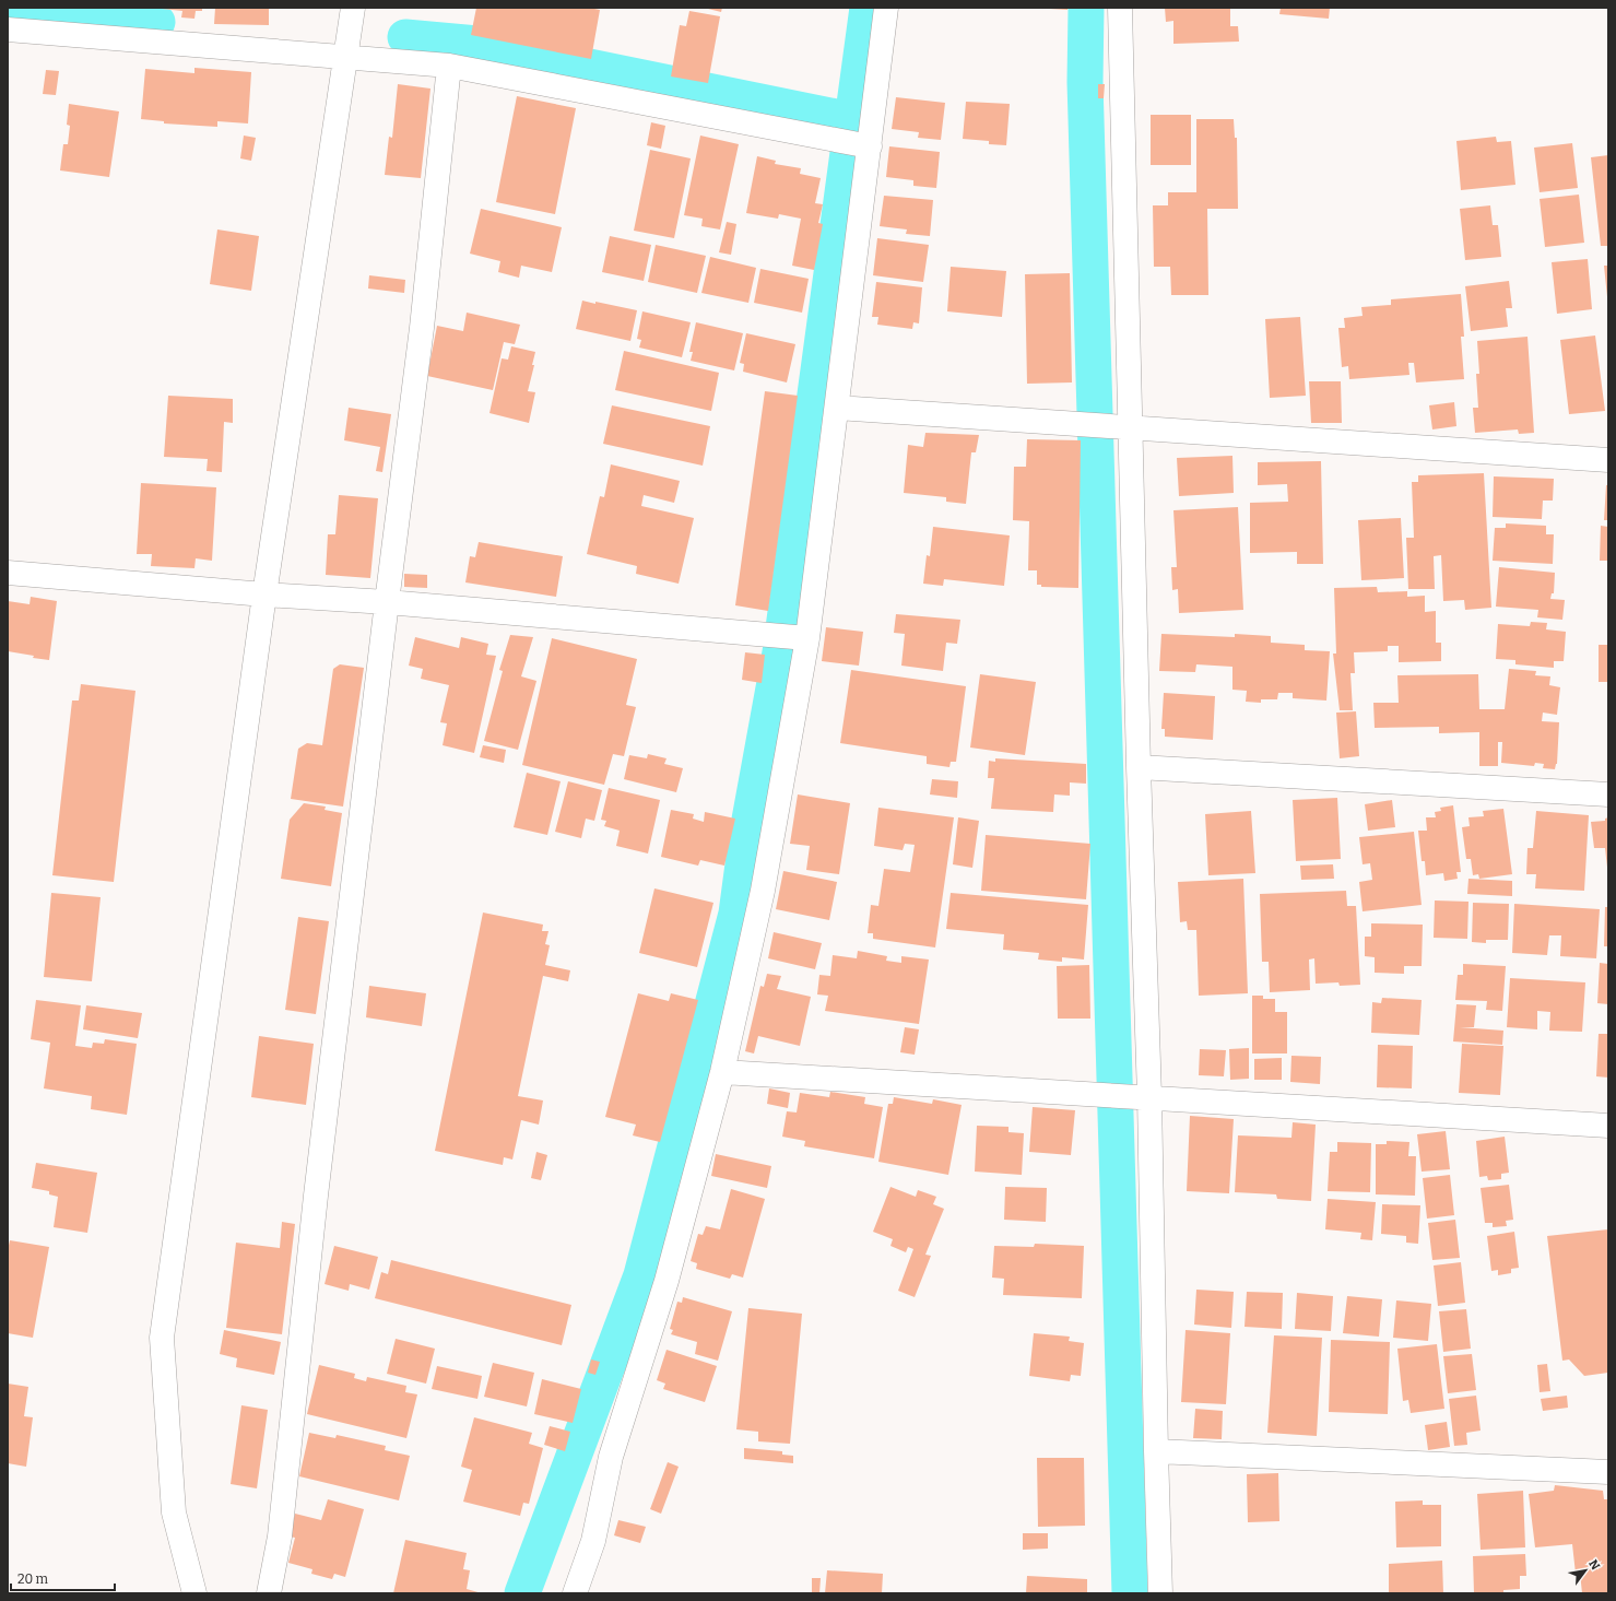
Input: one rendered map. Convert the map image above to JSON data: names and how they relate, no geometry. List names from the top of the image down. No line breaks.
{"scale_bar":"20 m","north":"top right"}
